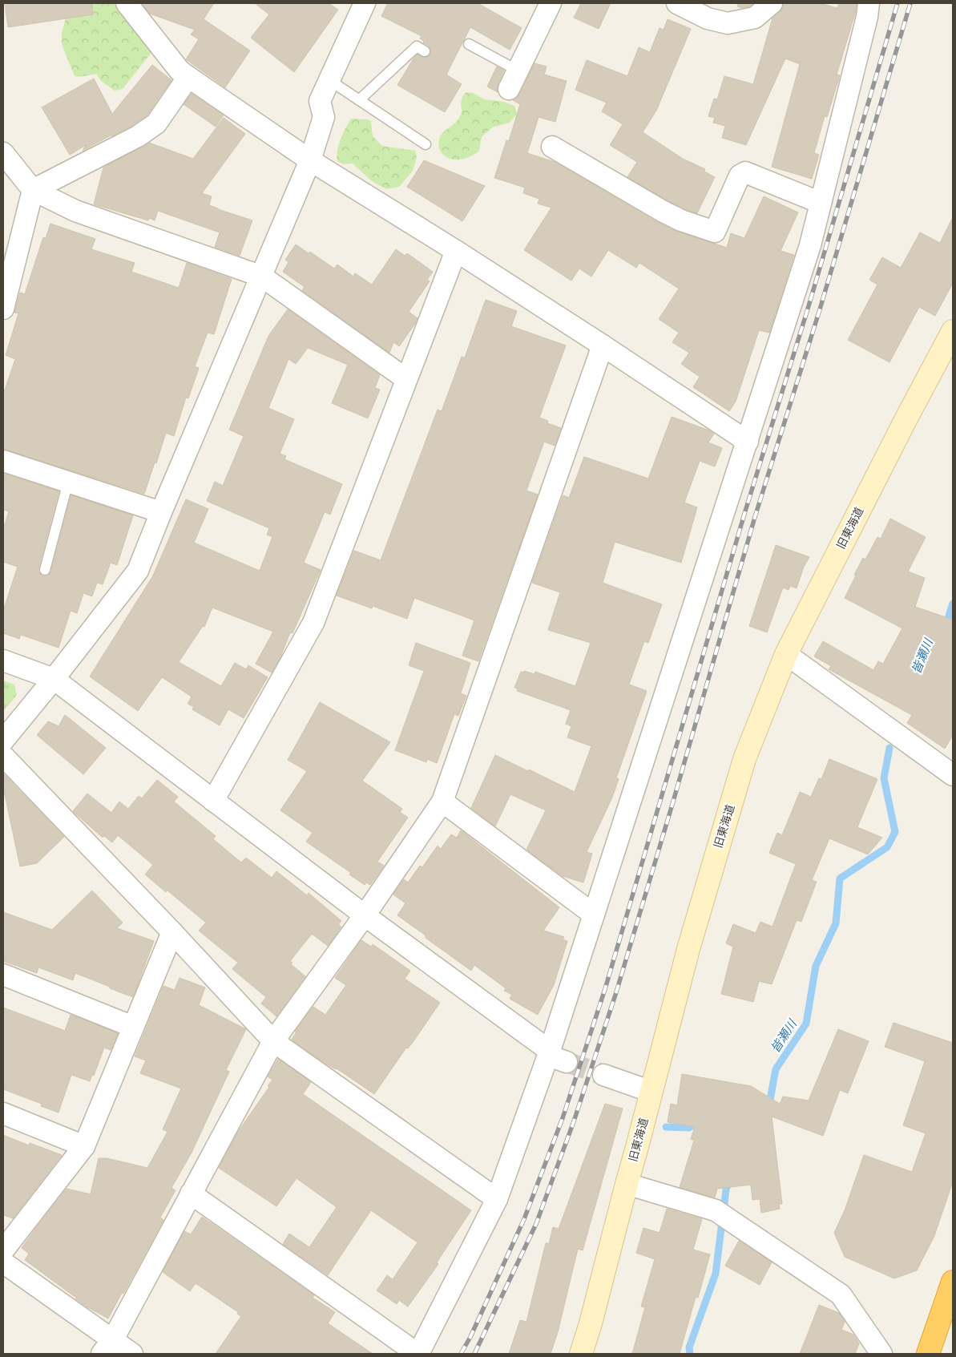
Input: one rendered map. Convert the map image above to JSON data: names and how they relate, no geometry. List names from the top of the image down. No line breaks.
{"streets":{"street":["旧東海道"]},"water":["皆瀬川"]}
